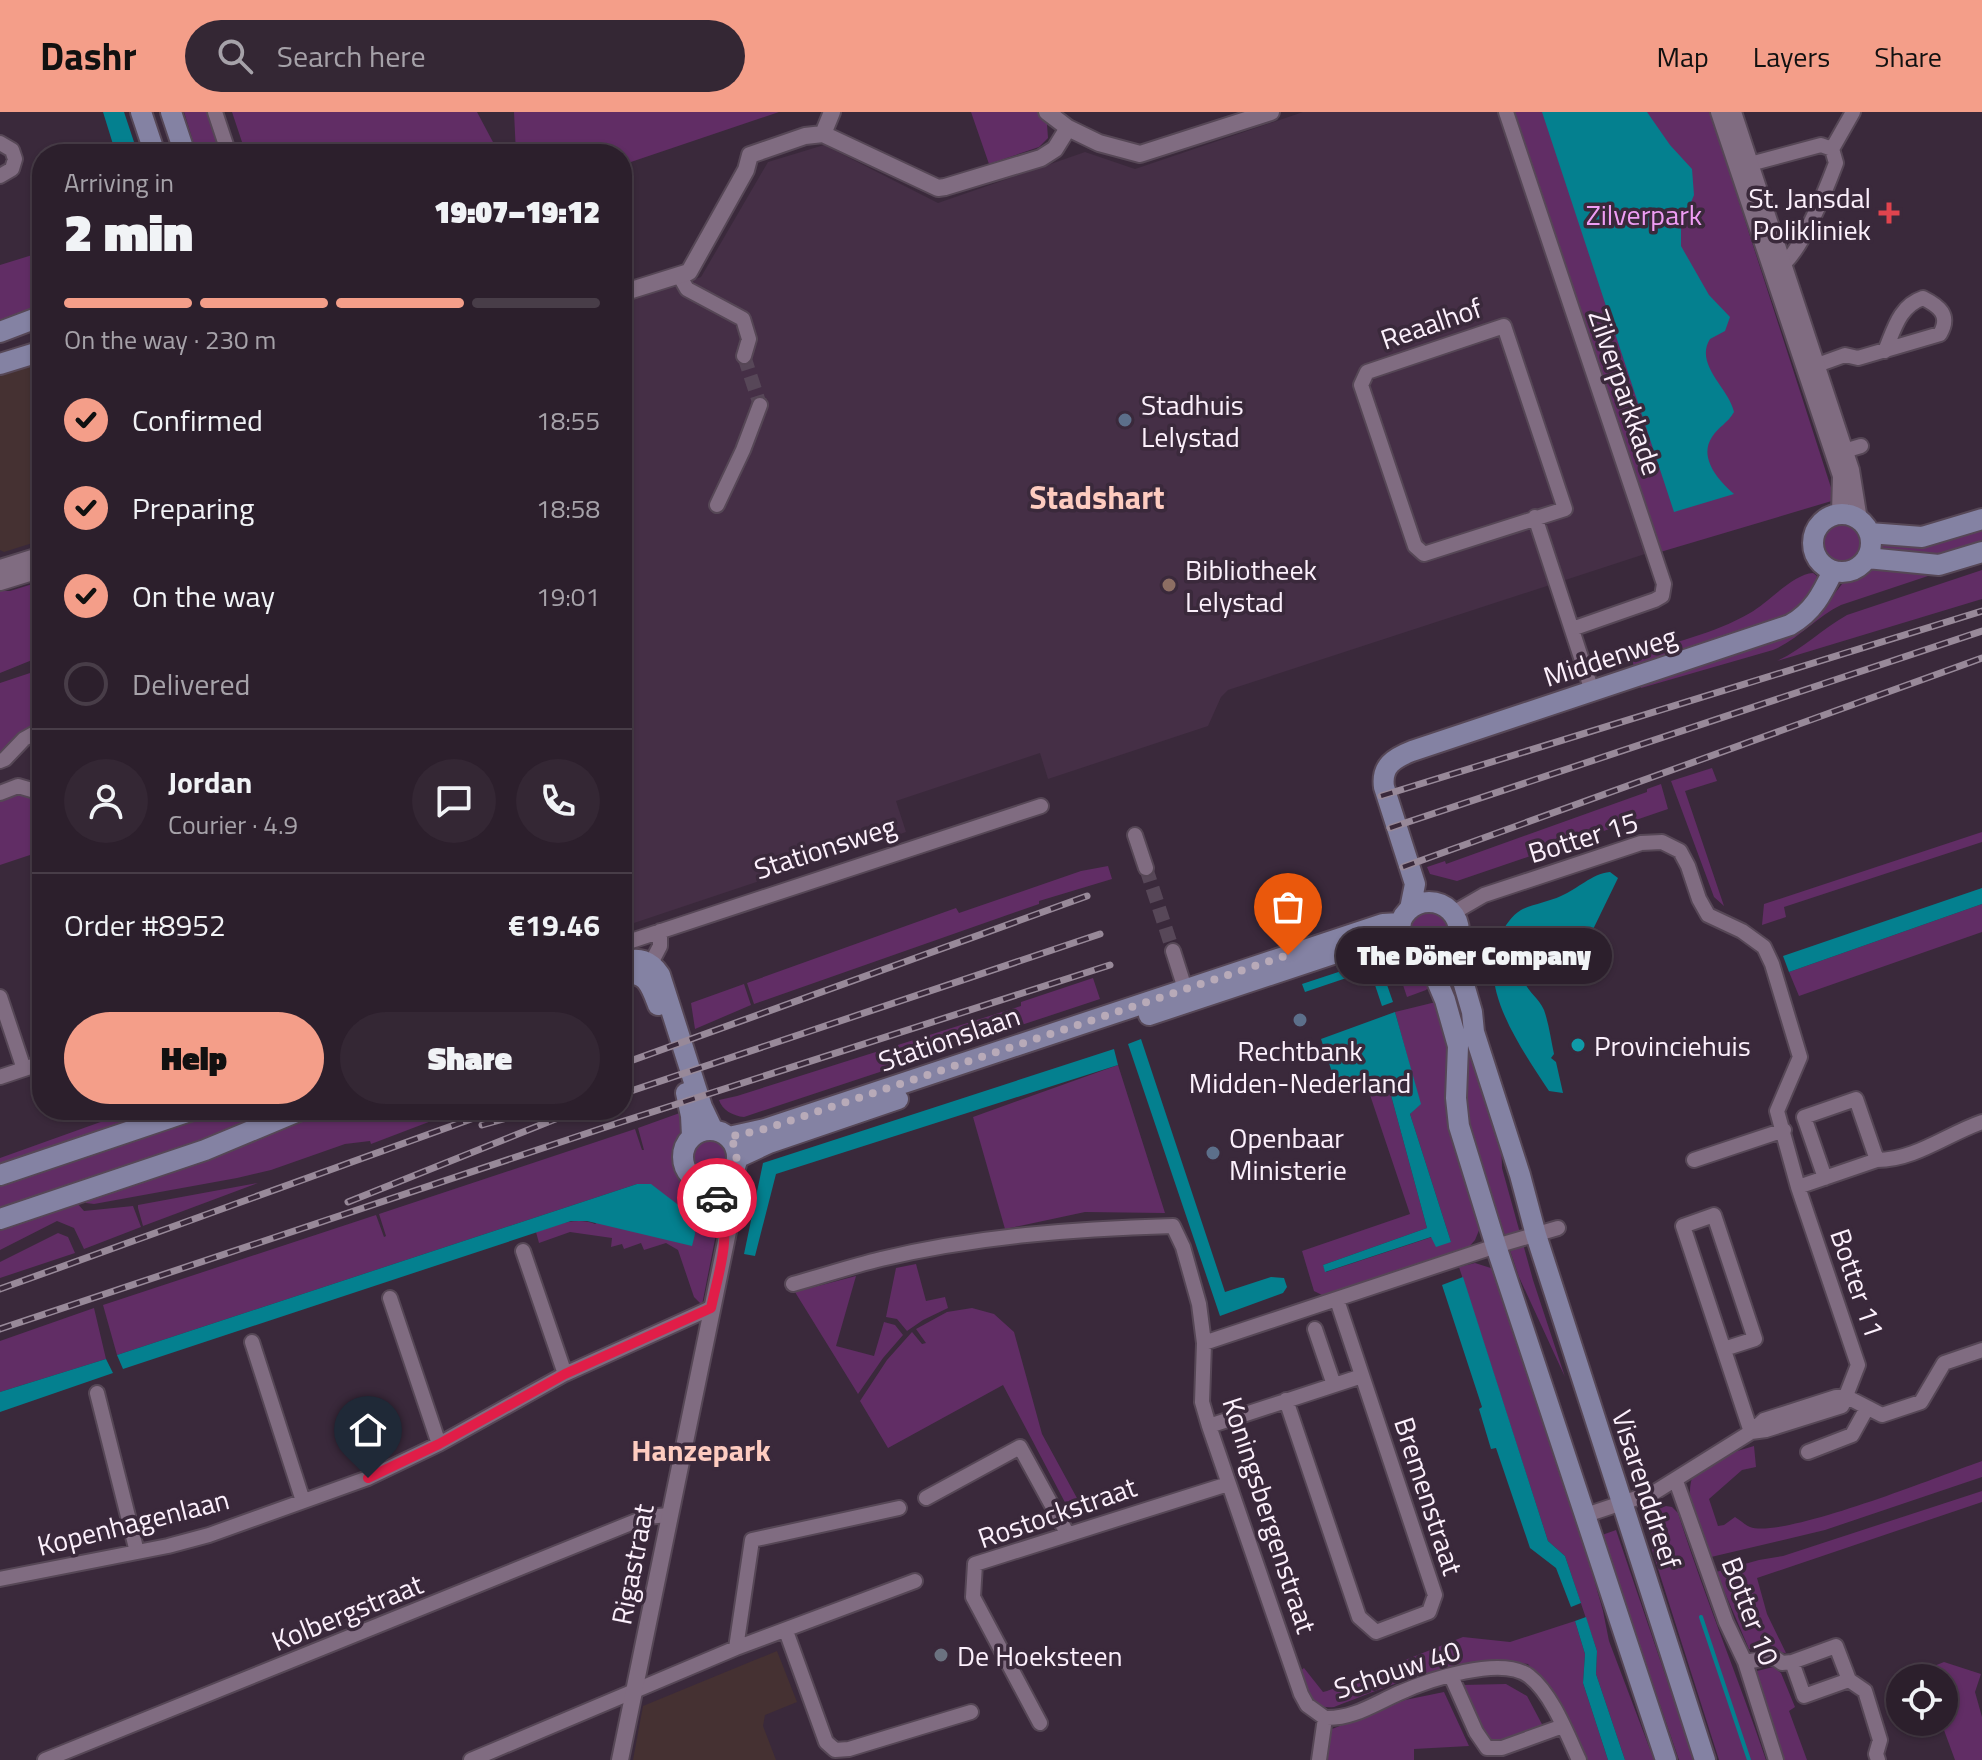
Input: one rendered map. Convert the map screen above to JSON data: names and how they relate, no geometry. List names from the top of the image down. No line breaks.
{"streets":{"main road":["Middenweg","Stationslaan","Visarenddreef"],"street":["Reaalhof","Zilverparkkade","Botter 15","Stationsweg","Botter 11","Bremenstraat","Rostockstraat","Koningsbergenstraat","Kopenhagenlaan","Rigastraat","Botter 10","Kolbergstraat","Schouw 40"]},"crossings":[["Botter 15","Botter 11"],["Botter 15","Visarenddreef"],["Stationslaan","Rigastraat"],["Rostockstraat","Koningsbergenstraat"],["Koningsbergenstraat","Schouw 40"],["Kopenhagenlaan","Rigastraat"],["Rigastraat","Kolbergstraat"]],"districts":["Stadshart","Hanzepark"],"parks":["Zilverpark"],"places":{"health":["St. Jansdal Polikliniek"],"other":["Stadhuis Lelystad","Bibliotheek Lelystad","The Döner Company","Rechtbank Midden-Nederland","Provinciehuis","Openbaar Ministerie","De Hoeksteen"]},"page":{"header":"Dashr","search":"Search here","nav":["Map","Layers","Share"],"heading":["2 min","Arriving in","19:07–19:12"],"panel":["Jordan","Courier · 4.9","Order #8952","€19.46"],"bar":"On the way · 230 m","list":[["Confirmed","18:55"],["Preparing","18:58"],["On the way","19:01"],"Delivered"],"bubble":"The Döner Company","buttons":["Help","Share"]}}
